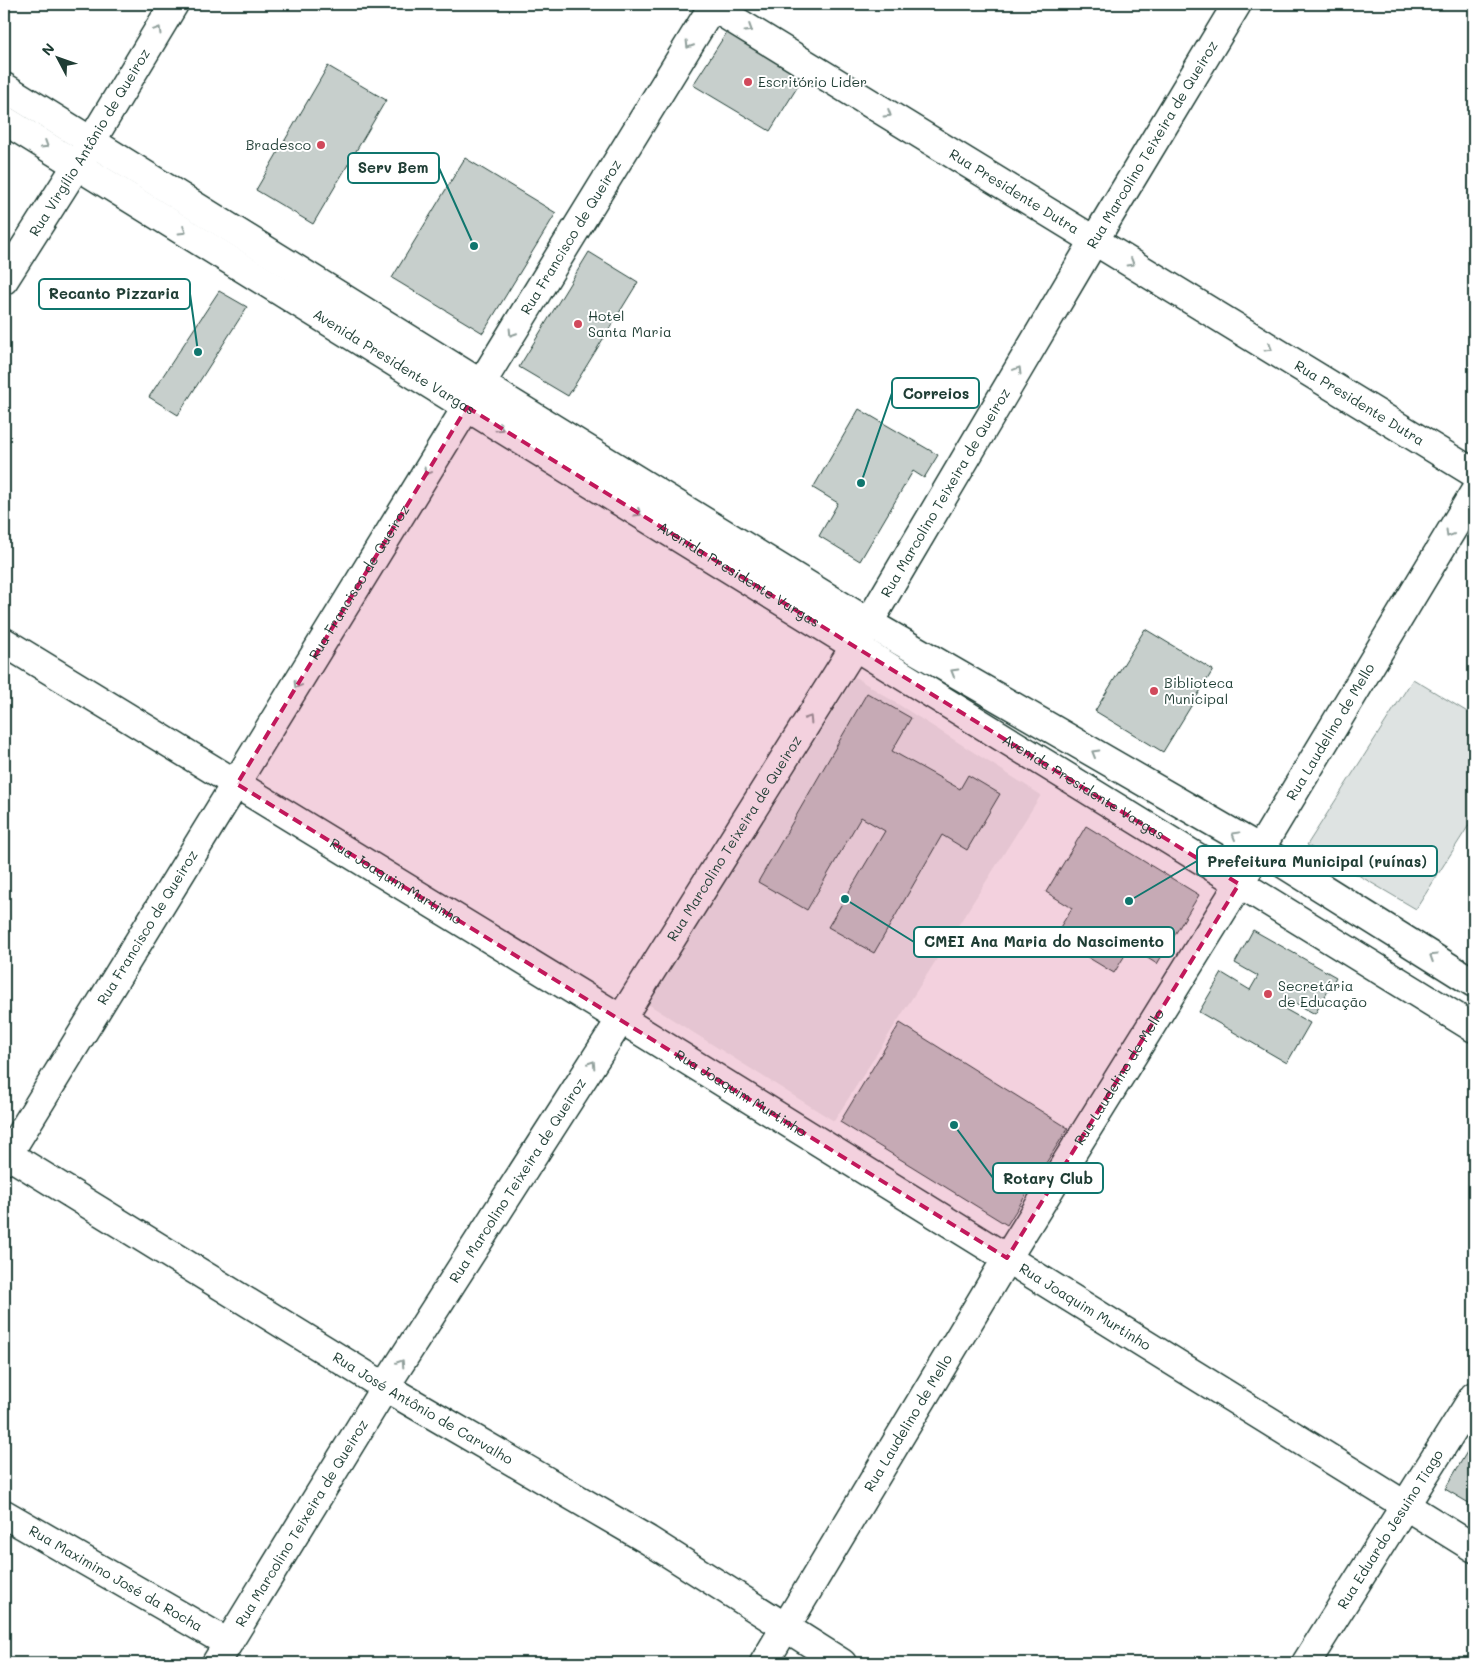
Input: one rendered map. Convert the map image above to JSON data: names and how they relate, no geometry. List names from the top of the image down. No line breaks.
{"streets":{"street":["Rua Virgílio Antônio de Queiroz","Rua Marcolino Teixeira de Queiroz","Rua Presidente Dutra","Rua Francisco de Queiroz","Avenida Presidente Vargas","Rua Laudelino de Mello","Rua Joaquim Murtinho","Rua José Antônio de Carvalho","Rua Eduardo Jesuino Tiago","Rua Maximino José da Rocha"]},"crossings":[["Rua Virgílio Antônio de Queiroz","Avenida Presidente Vargas"],["Rua Marcolino Teixeira de Queiroz","Rua Presidente Dutra"],["Rua Marcolino Teixeira de Queiroz","Avenida Presidente Vargas"],["Rua Marcolino Teixeira de Queiroz","Rua Joaquim Murtinho"],["Rua Marcolino Teixeira de Queiroz","Rua José Antônio de Carvalho"],["Rua Marcolino Teixeira de Queiroz","Rua Maximino José da Rocha"],["Rua Presidente Dutra","Rua Francisco de Queiroz"],["Rua Francisco de Queiroz","Avenida Presidente Vargas"],["Rua Francisco de Queiroz","Rua Joaquim Murtinho"],["Rua Francisco de Queiroz","Rua José Antônio de Carvalho"],["Avenida Presidente Vargas","Rua Laudelino de Mello"],["Rua Laudelino de Mello","Rua Joaquim Murtinho"],["Rua Laudelino de Mello","Rua José Antônio de Carvalho"],["Rua Joaquim Murtinho","Rua Eduardo Jesuino Tiago"]],"one_way":["Rua Virgílio Antônio de Queiroz","Rua Marcolino Teixeira de Queiroz","Rua Presidente Dutra","Rua Francisco de Queiroz"],"places":["Escritório Lider","Bradesco","Serv Bem","Hotel Santa Maria","Recanto Pizzaria","Correios","Biblioteca Municipal","CMEI Ana Maria do Nascimento","Prefeitura Municipal (ruínas)","Secretária de Educação","Rotary Club"],"north":"top left"}
